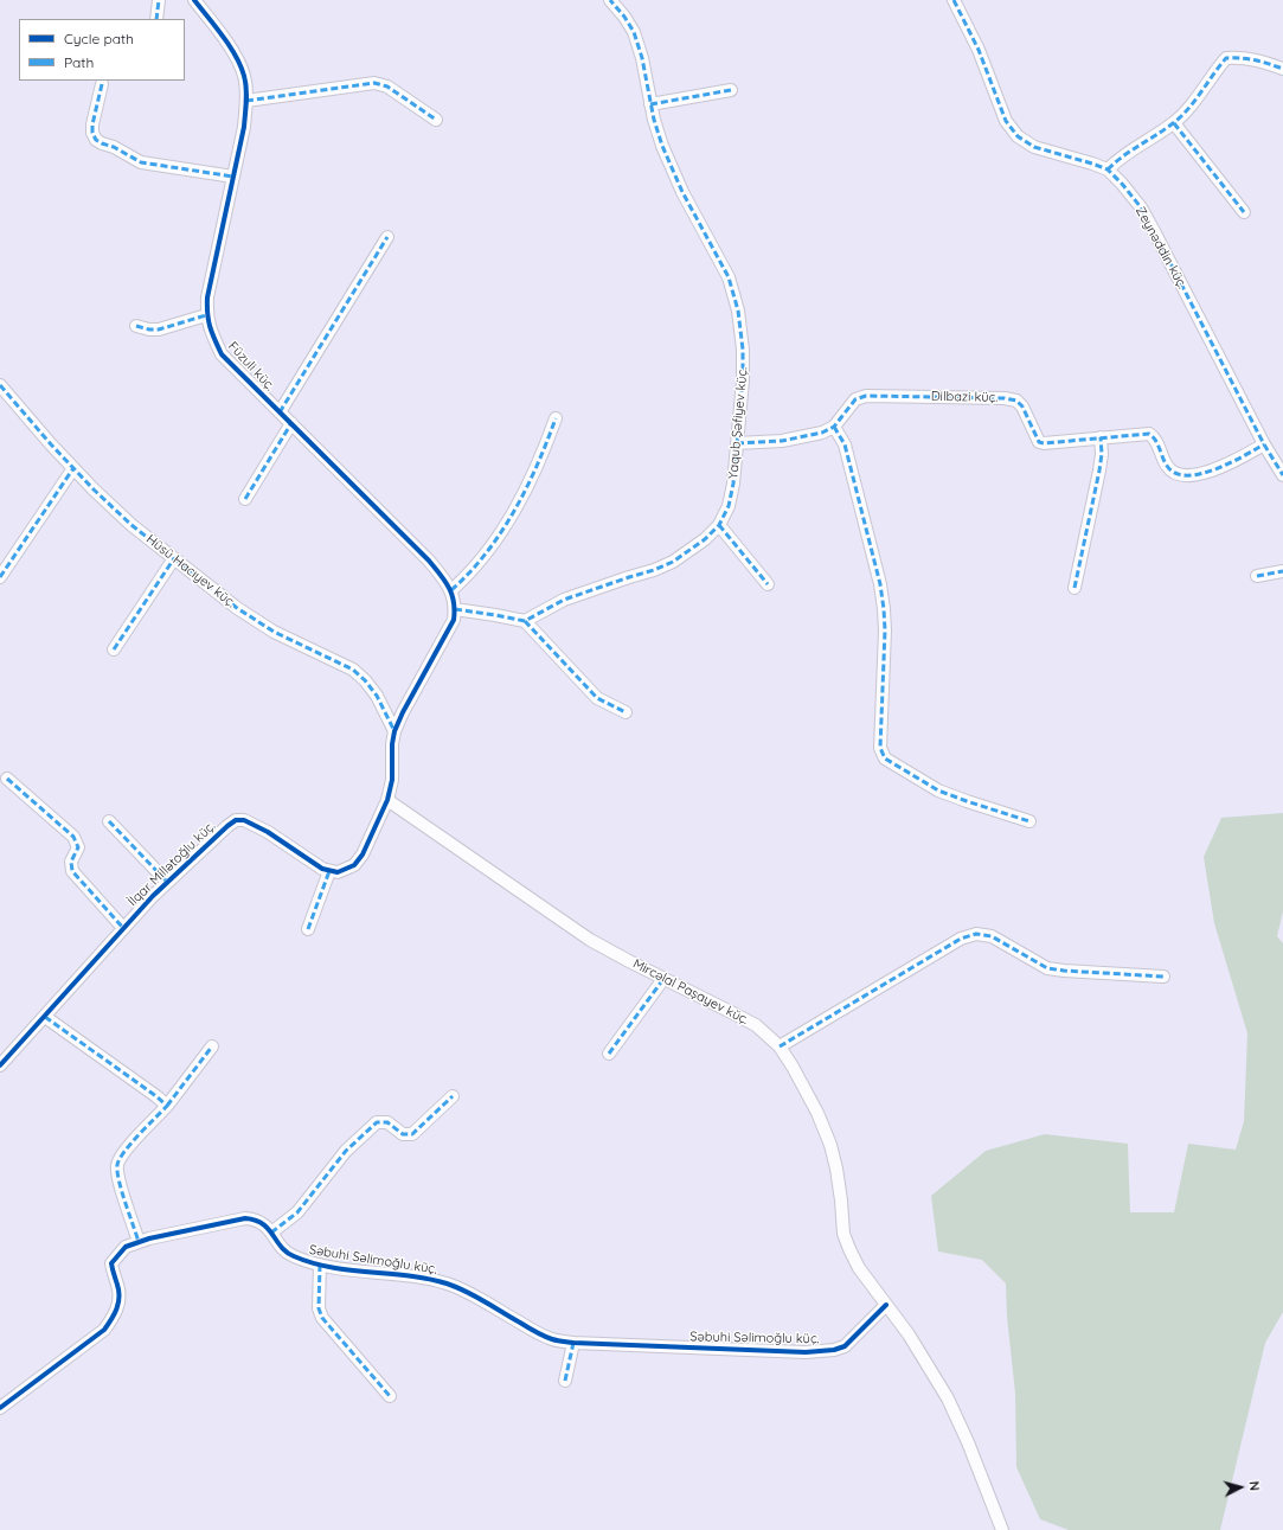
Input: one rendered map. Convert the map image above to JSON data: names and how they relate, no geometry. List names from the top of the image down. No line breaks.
{"streets":{"street":["Zeynəddin küç.","Füzuli küç.","Dilbazi küç.","Yaqub Şəfiyev küç.","Hüsü Hacıyev küç.","İlqar Millətoğlu küç.","Mircəlal Paşayev küç.","Səbuhi Səlimoğlu küç."]},"crossings":[["Zeynəddin küç.","Dilbazi küç."],["Mircəlal Paşayev küç.","Səbuhi Səlimoğlu küç."]],"legend":["Cycle path","Path"],"north":"right"}
